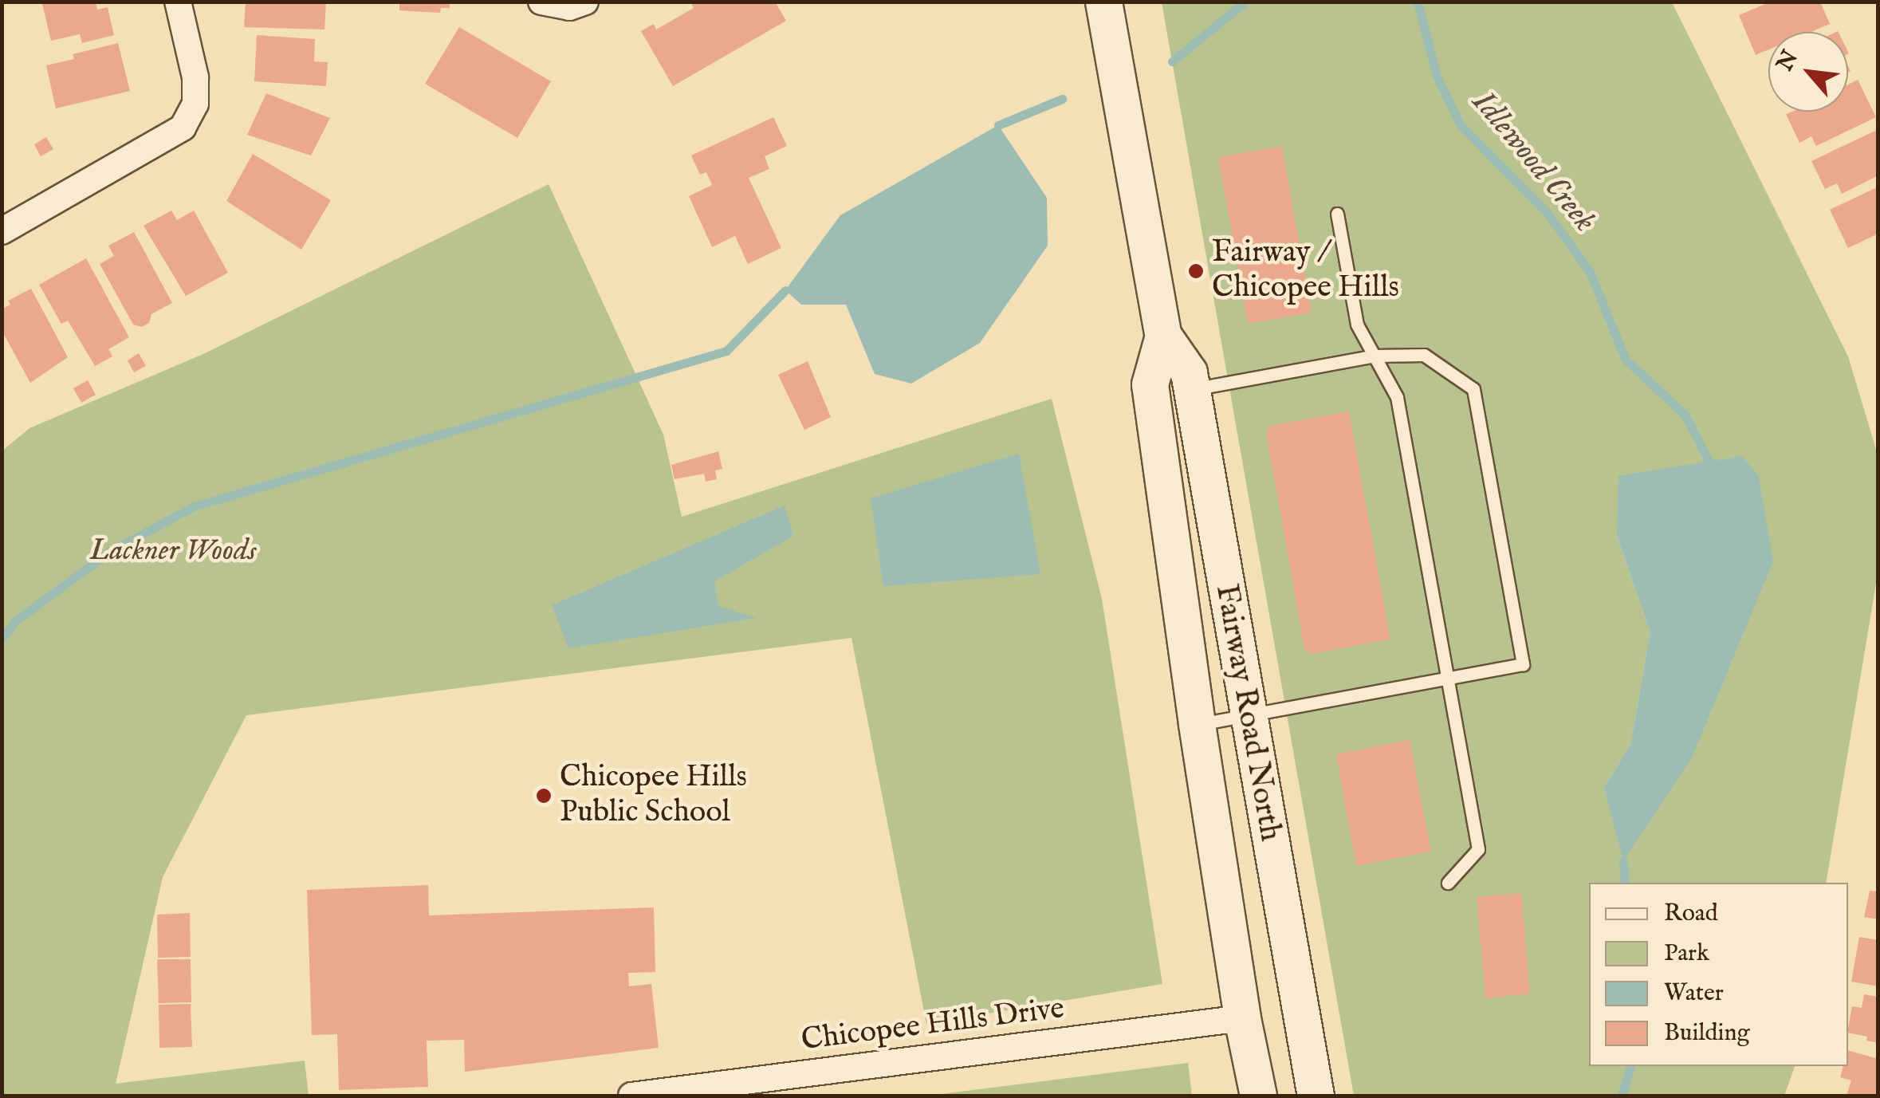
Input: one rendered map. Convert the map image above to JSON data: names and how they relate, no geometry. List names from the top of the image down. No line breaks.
{"streets":{"main road":["Fairway Road North"],"street":["Chicopee Hills Drive"]},"crossings":[["Fairway Road North","Chicopee Hills Drive"]],"water":["Idlewood Creek"],"parks":["Lackner Woods"],"places":["Fairway / Chicopee Hills","Chicopee Hills Public School"],"legend":["Road","Park","Water","Building"],"north":"top left"}
